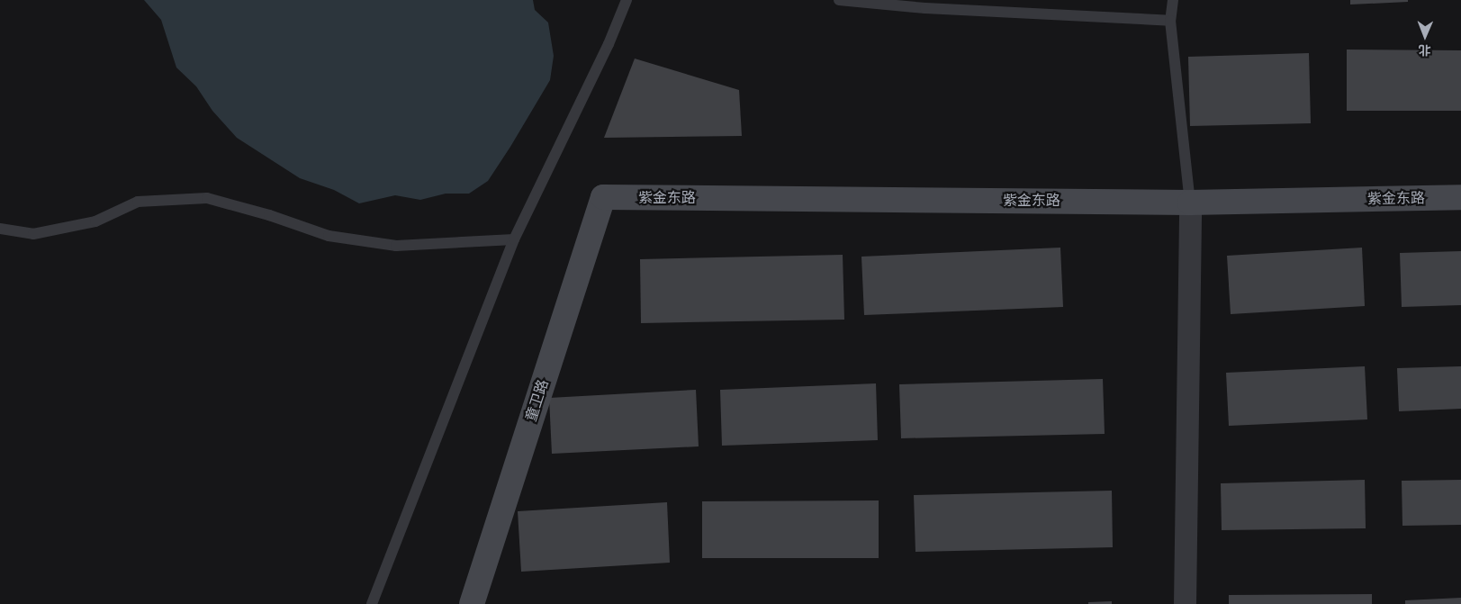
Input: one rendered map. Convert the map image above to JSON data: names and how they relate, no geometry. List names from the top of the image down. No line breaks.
{"streets":{"street":["紫金东路","童卫路"]},"crossings":[["紫金东路","童卫路"]],"north":"bottom"}
